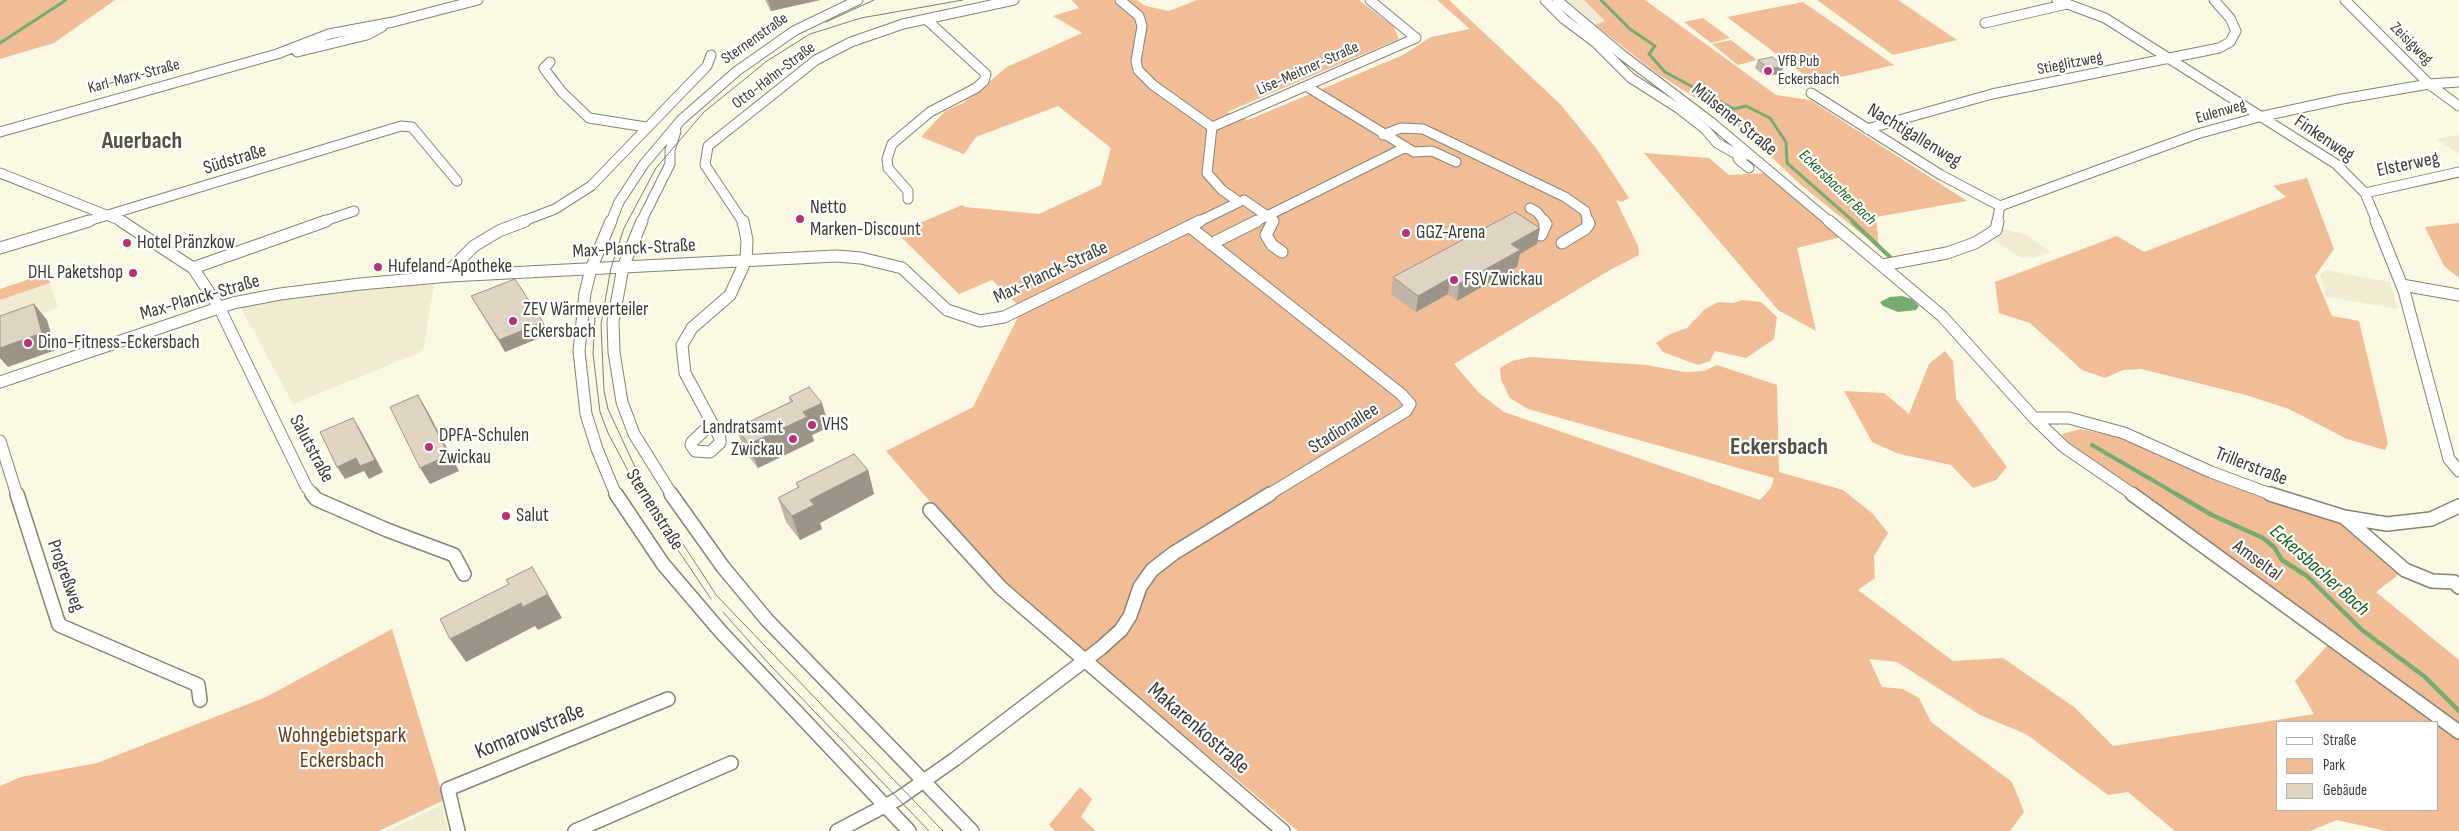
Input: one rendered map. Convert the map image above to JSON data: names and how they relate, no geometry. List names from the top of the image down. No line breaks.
{"streets":{"street":["Sternenstraße","Zeisigweg","Stieglitzweg","Lise-Meitner-Straße","Otto-Hahn-Straße","Karl-Marx-Straße","Eulenweg","Mülsener Straße","Nachtigallenweg","Finkenweg","Südstraße","Elsterweg","Max-Planck-Straße","Stadionallee","Salutstraße","Trillerstraße","Amseltal","Progreßweg","Makarenkostraße","Komarowstraße"]},"crossings":[["Sternenstraße","Max-Planck-Straße"],["Zeisigweg","Eulenweg"],["Stieglitzweg","Nachtigallenweg"],["Stieglitzweg","Finkenweg"],["Otto-Hahn-Straße","Max-Planck-Straße"],["Eulenweg","Nachtigallenweg"],["Eulenweg","Finkenweg"],["Mülsener Straße","Trillerstraße"],["Mülsener Straße","Amseltal"],["Finkenweg","Elsterweg"],["Südstraße","Salutstraße"],["Max-Planck-Straße","Stadionallee"],["Max-Planck-Straße","Salutstraße"],["Stadionallee","Makarenkostraße"],["Trillerstraße","Amseltal"]],"districts":["Auerbach","Eckersbach"],"water":["Eckersbacher Bach"],"parks":["Wohngebietspark Eckersbach"],"places":["VfB Pub Eckersbach","Netto Marken-Discount","GGZ-Arena","Hotel Pränzkow","Hufeland-Apotheke","DHL Paketshop","FSV Zwickau","ZEV Wärmeverteiler Eckersbach","Dino-Fitness-Eckersbach","VHS","Landratsamt Zwickau","DPFA-Schulen Zwickau","Salut"],"legend":["Straße","Park","Gebäude"]}
